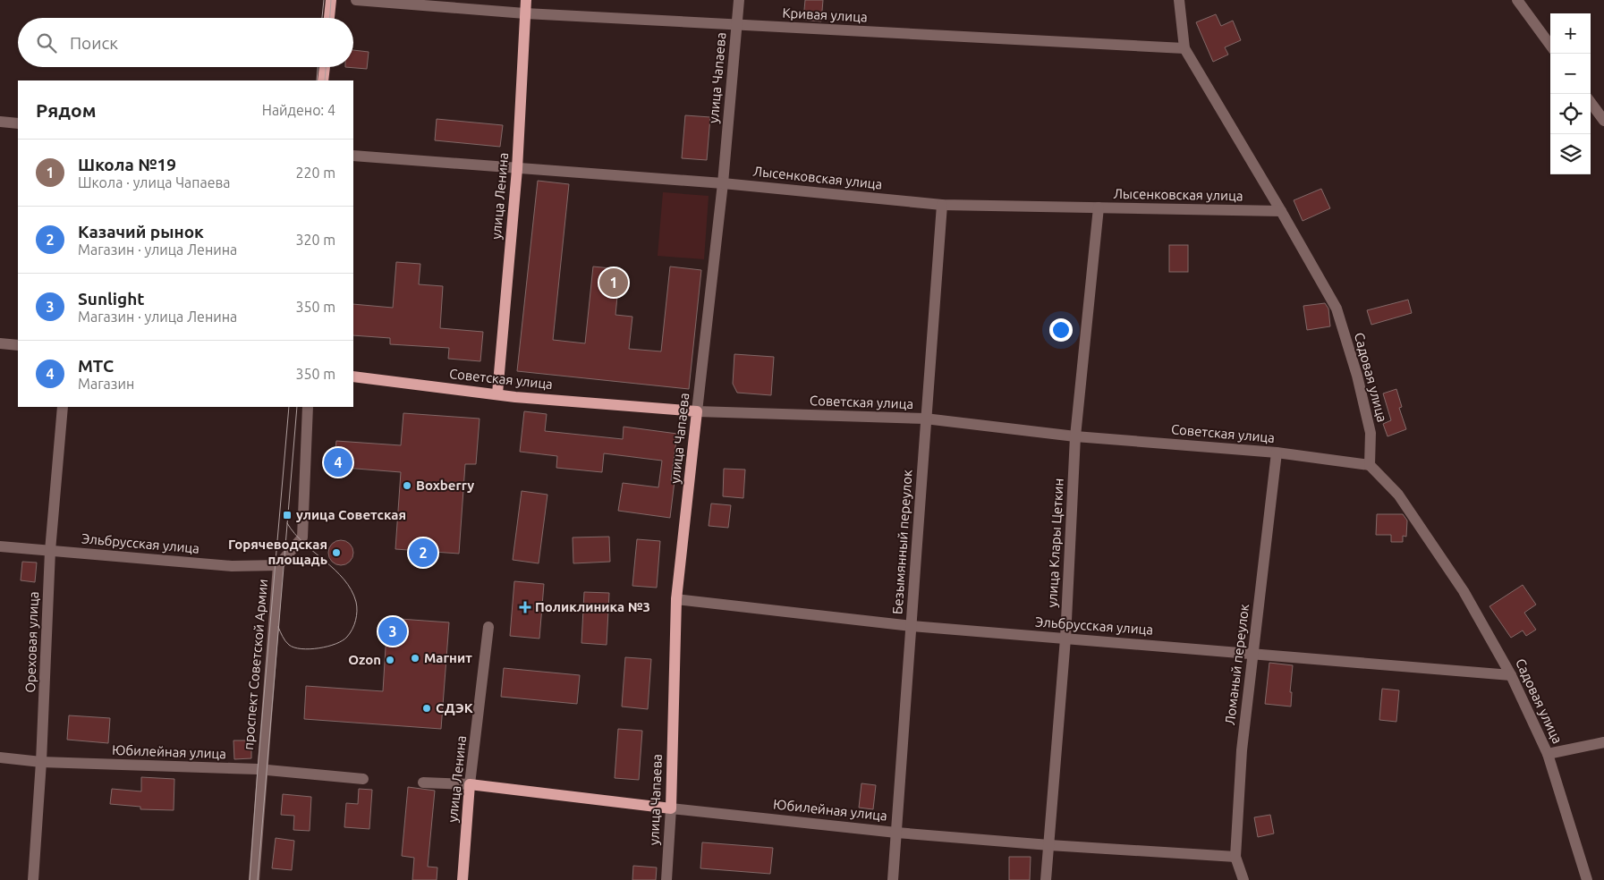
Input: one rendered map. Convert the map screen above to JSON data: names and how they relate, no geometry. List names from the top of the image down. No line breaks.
{"streets":{"main road":["улица Чапаева","улица Ленина","Советская улица","Юбилейная улица"],"street":["Кривая улица","Лысенковская улица","Садовая улица","Безымянный переулок","улица Клары Цеткин","Эльбрусская улица","Ореховая улица","проспект Советской Армии","Ломаный переулок"]},"crossings":[["Кривая улица","улица Чапаева"],["Кривая улица","улица Ленина"],["Кривая улица","Садовая улица"],["улица Чапаева","Лысенковская улица"],["улица Чапаева","Советская улица"],["улица Чапаева","Эльбрусская улица"],["улица Чапаева","Юбилейная улица"],["Лысенковская улица","улица Ленина"],["Лысенковская улица","Садовая улица"],["Лысенковская улица","Безымянный переулок"],["Лысенковская улица","улица Клары Цеткин"],["улица Ленина","Советская улица"],["улица Ленина","Юбилейная улица"],["Садовая улица","Советская улица"],["Садовая улица","Эльбрусская улица"],["Советская улица","Безымянный переулок"],["Советская улица","улица Клары Цеткин"],["Советская улица","Ломаный переулок"],["Безымянный переулок","Эльбрусская улица"],["Безымянный переулок","Юбилейная улица"],["улица Клары Цеткин","Эльбрусская улица"],["улица Клары Цеткин","Юбилейная улица"],["Эльбрусская улица","Ореховая улица"],["Эльбрусская улица","проспект Советской Армии"],["Эльбрусская улица","Ломаный переулок"],["Ореховая улица","Юбилейная улица"],["проспект Советской Армии","Юбилейная улица"],["Ломаный переулок","Юбилейная улица"]],"places":{"other":["Boxberry","Горячеводская площадь","Магнит","Ozon","СДЭК"],"transit":["улица Советская"],"health":["Поликлиника №3"]},"page":{"map_buttons":["+","−"],"search":"Поиск","heading":["Рядом","Найдено: 4"],"list":[{"mark":"1","name":"Школа №19","note":"Школа · улица Чапаева","value":"220 m"},{"mark":"2","name":"Казачий рынок","note":"Магазин · улица Ленина","value":"320 m"},{"mark":"3","name":"Sunlight","note":"Магазин · улица Ленина","value":"350 m"},{"mark":"4","name":"МТС","note":"Магазин","value":"350 m"}],"pins":["1","4","2","3"]}}
